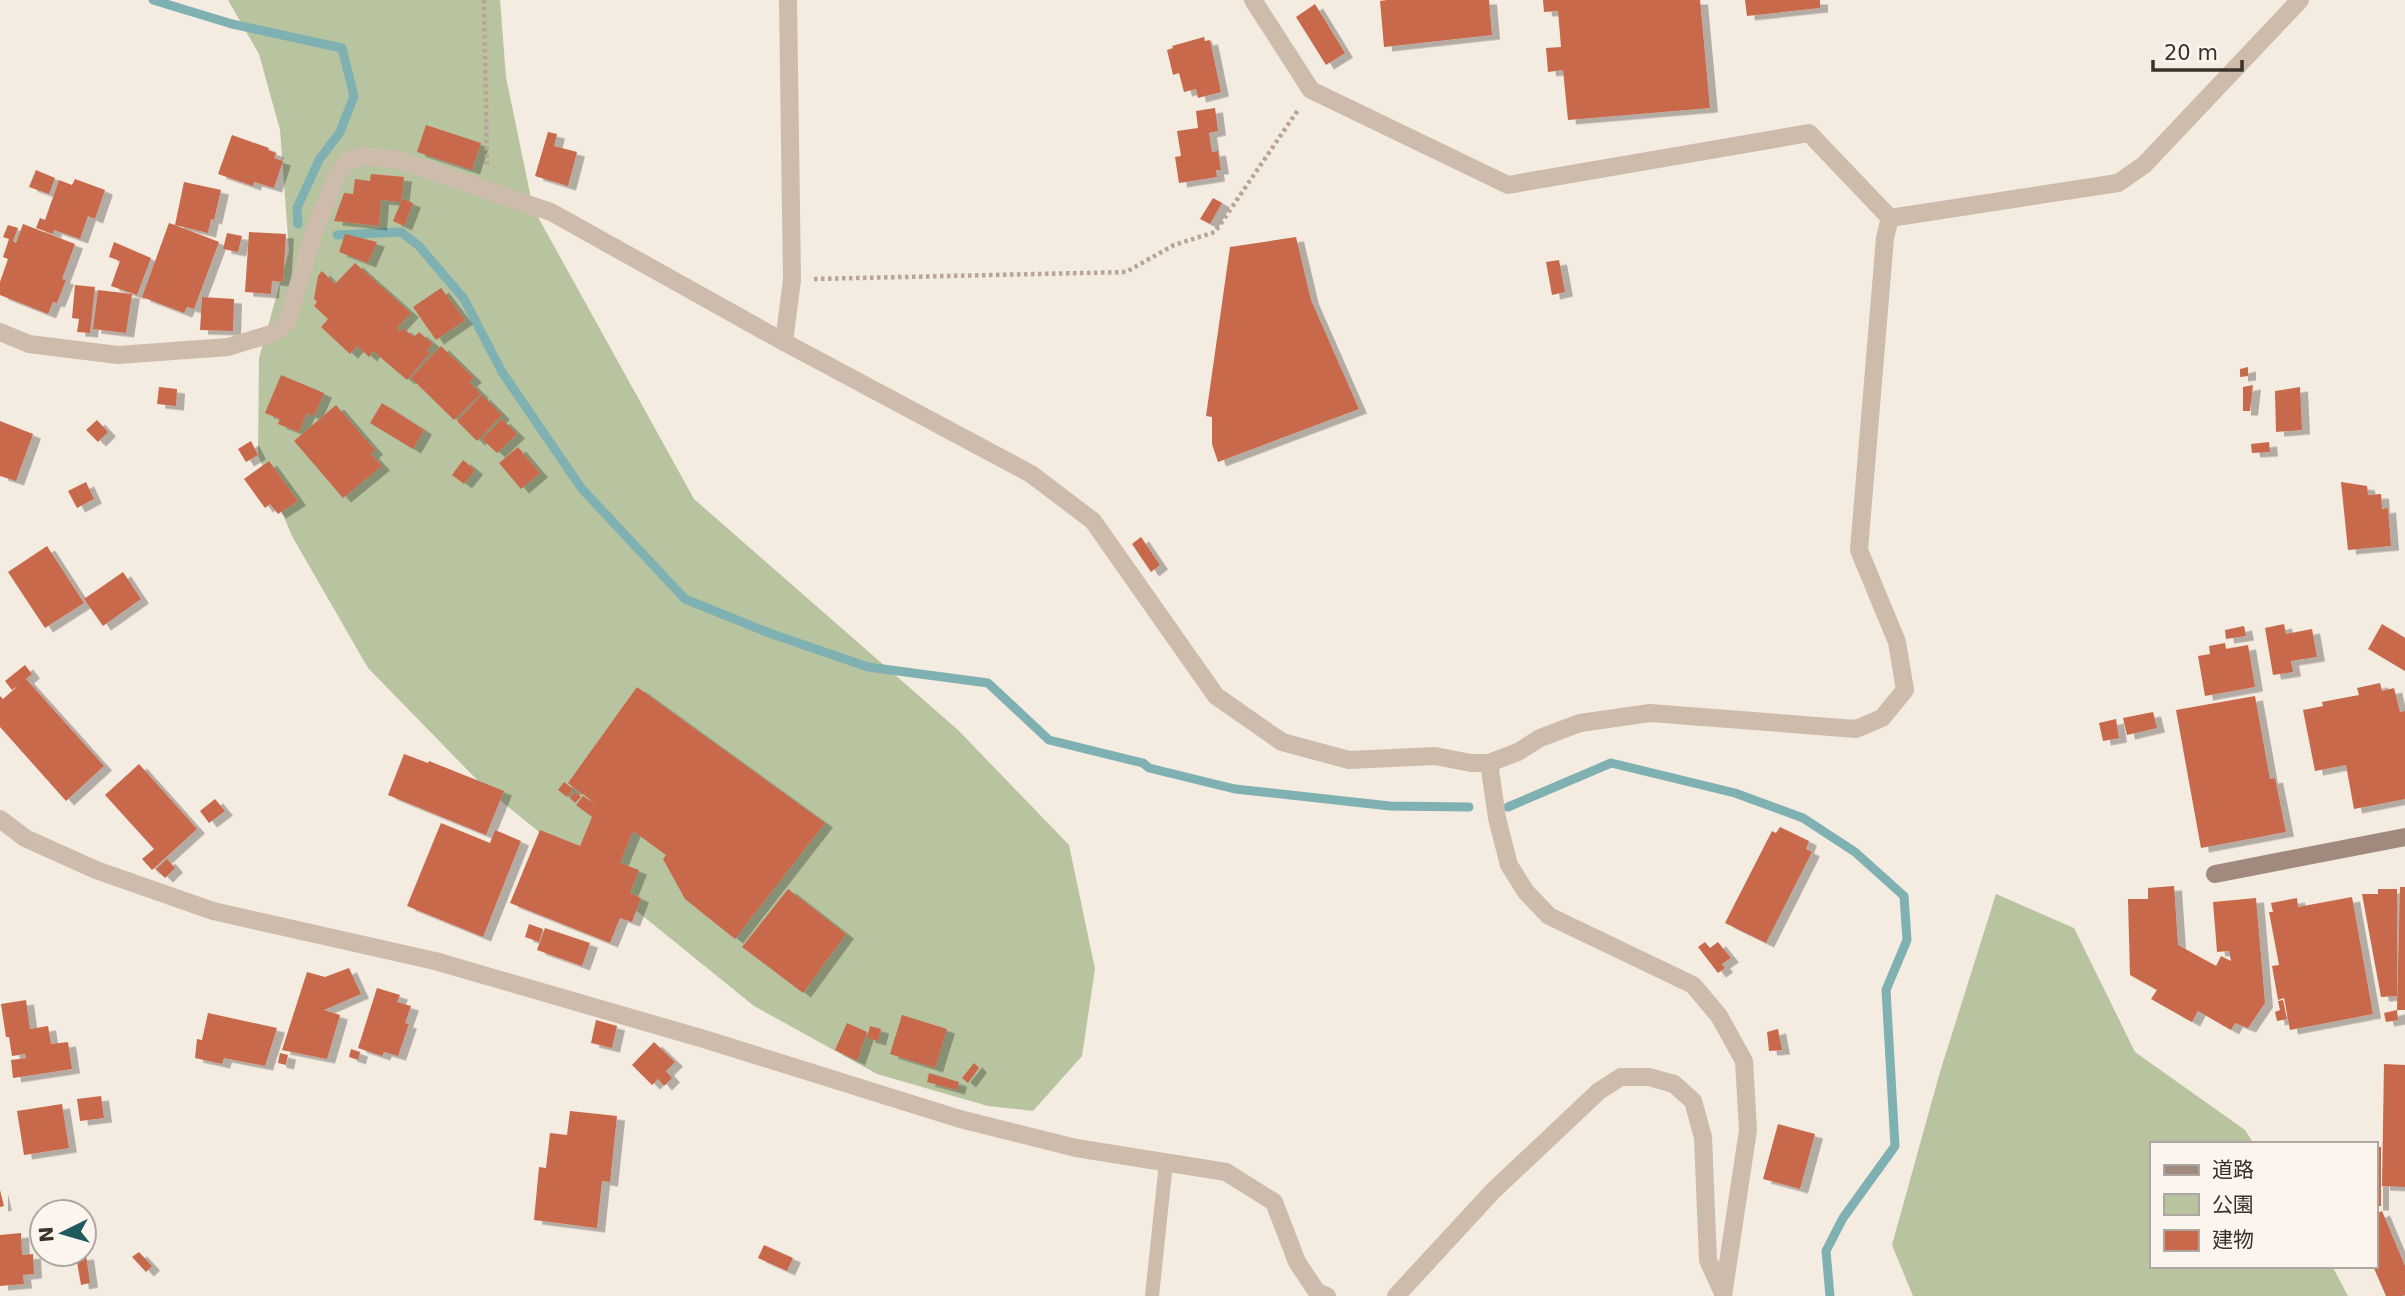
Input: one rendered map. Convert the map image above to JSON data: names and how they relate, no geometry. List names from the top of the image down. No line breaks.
{"legend":["道路","公園","建物"],"scale_bar":"20 m","north":"left"}
